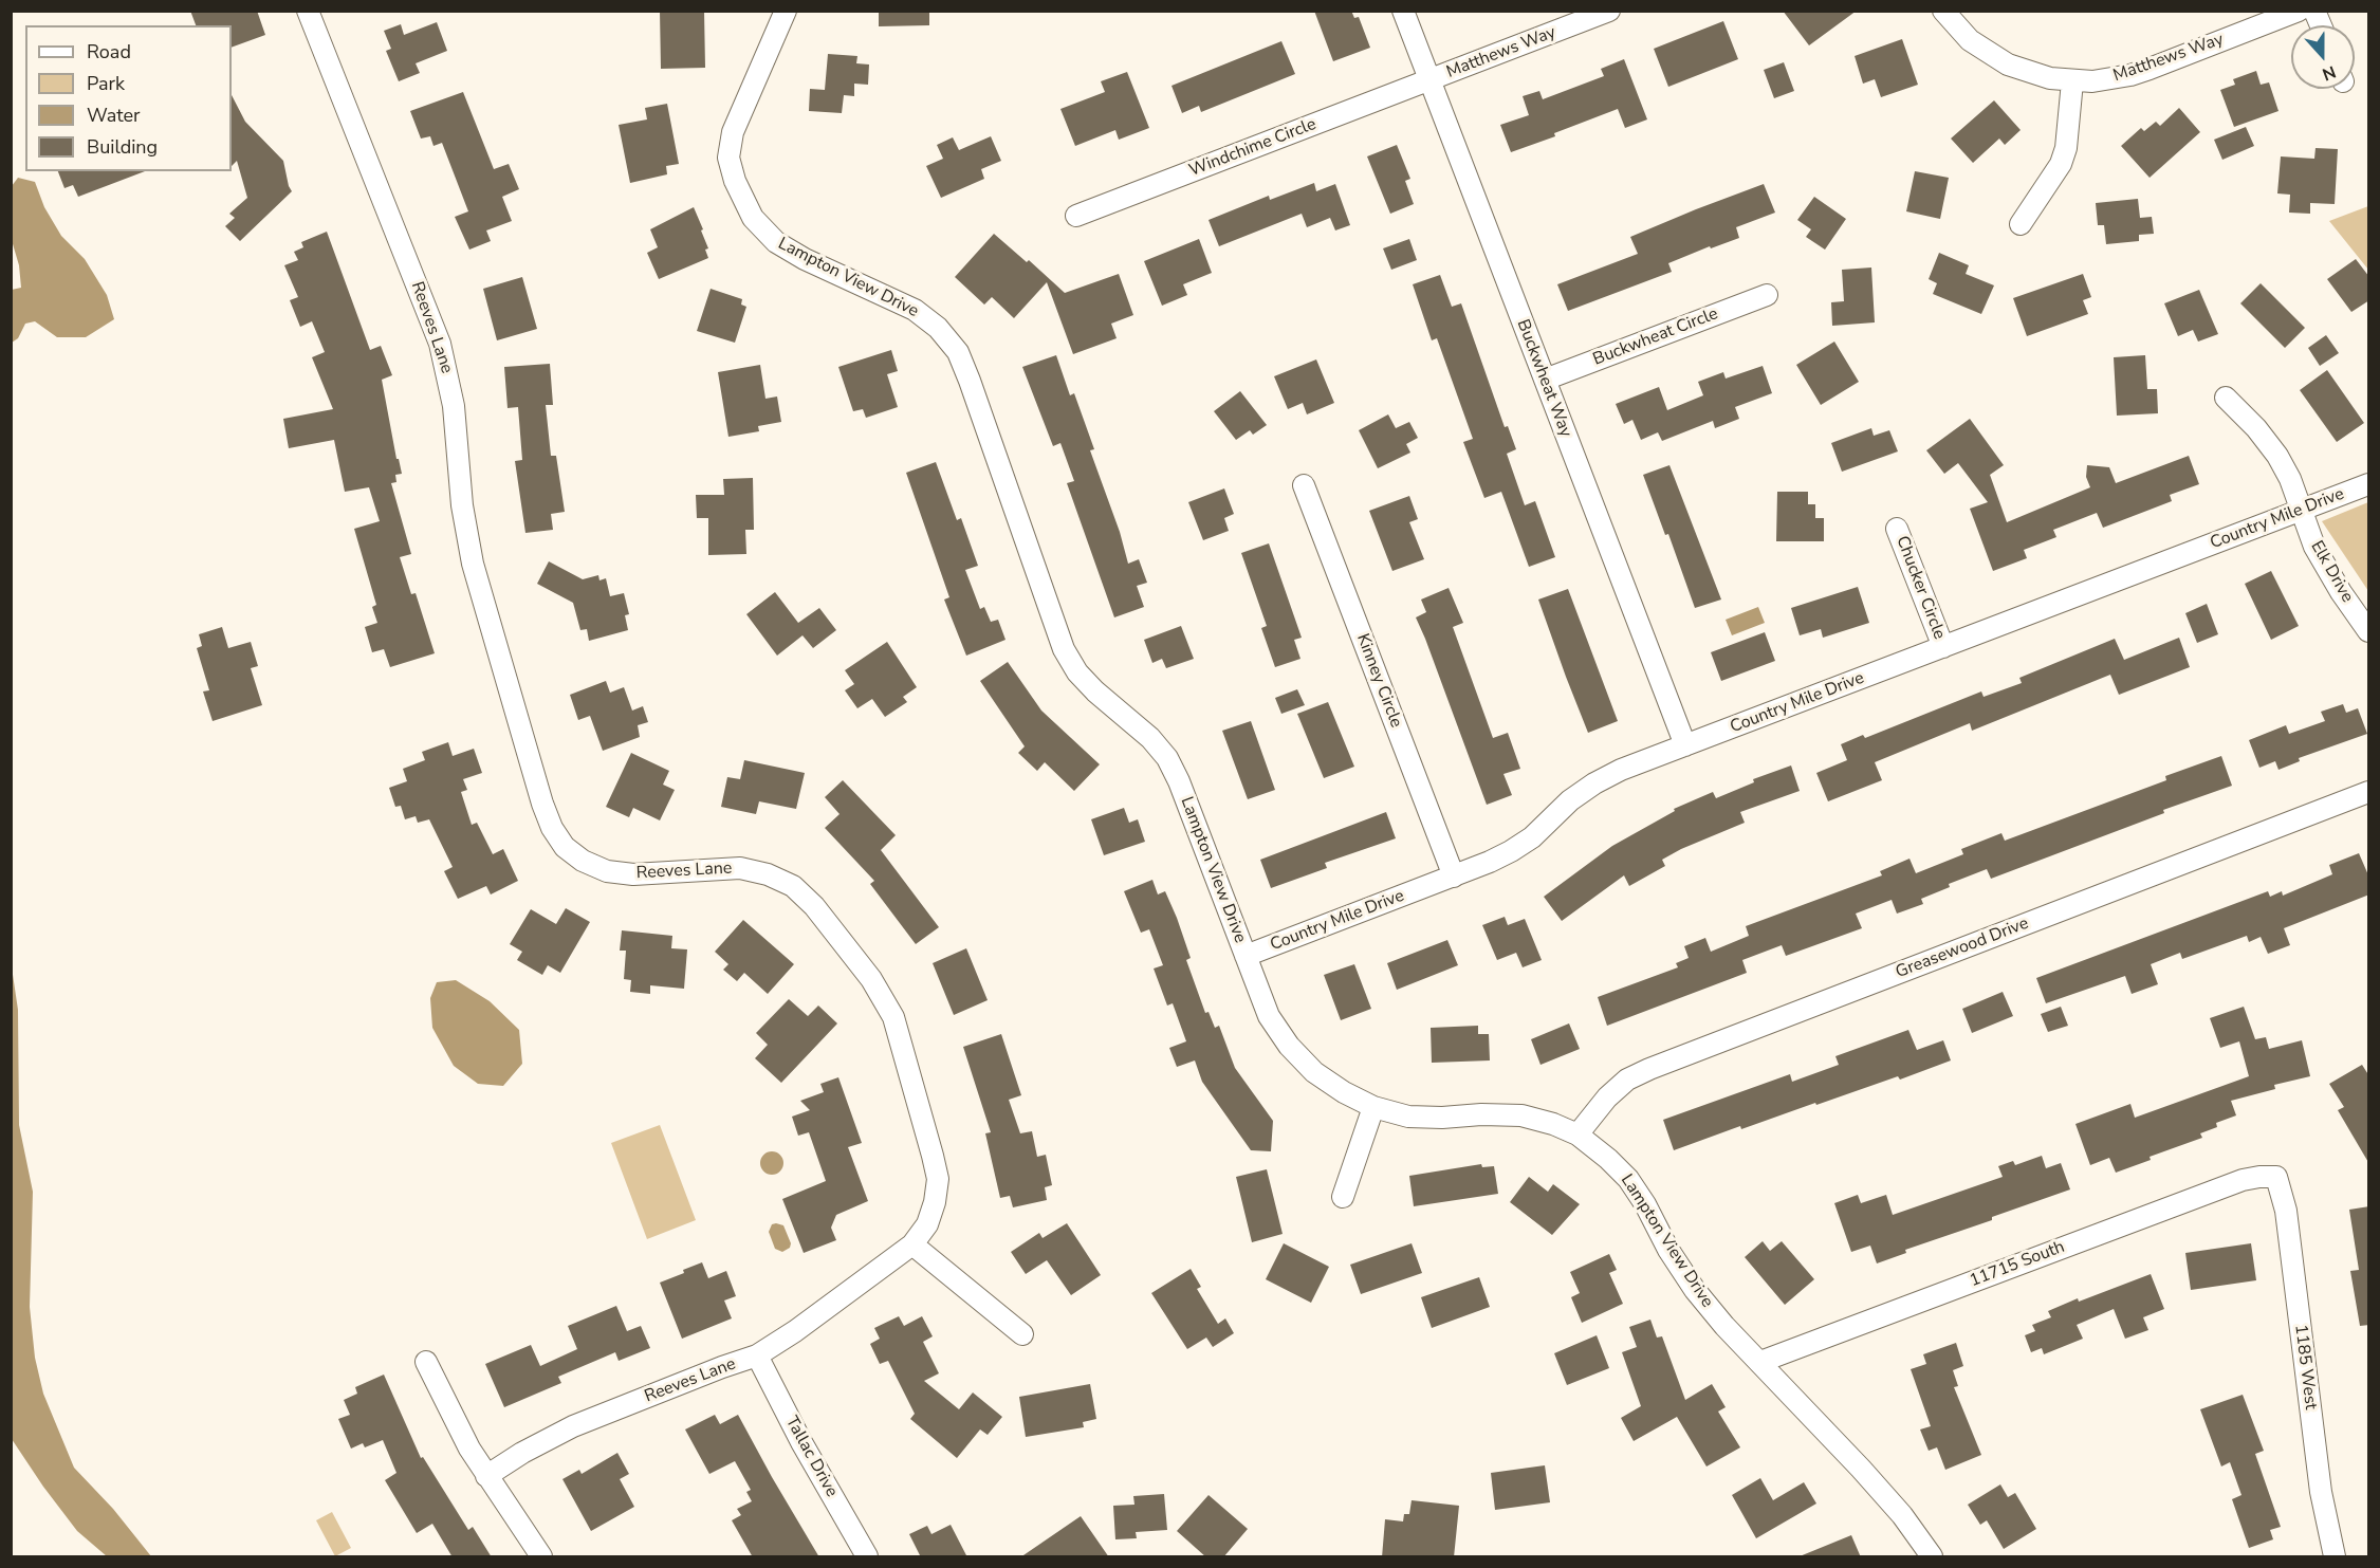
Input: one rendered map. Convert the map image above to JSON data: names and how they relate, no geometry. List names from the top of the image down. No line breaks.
{"streets":{"street":["Matthews Way","Windchime Circle","Lampton View Drive","Reeves Lane","Buckwheat Circle","Buckwheat Way","Country Mile Drive","Elk Drive","Chucker Circle","Kinney Circle","Greasewood Drive","11715 South","1185 West","Tallac Drive"]},"crossings":[["Matthews Way","Windchime Circle"],["Matthews Way","Buckwheat Way"],["Windchime Circle","Buckwheat Way"],["Lampton View Drive","Country Mile Drive"],["Lampton View Drive","Greasewood Drive"],["Lampton View Drive","11715 South"],["Reeves Lane","Tallac Drive"],["Buckwheat Circle","Buckwheat Way"],["Buckwheat Way","Country Mile Drive"],["Country Mile Drive","Elk Drive"],["Country Mile Drive","Chucker Circle"],["Country Mile Drive","Kinney Circle"],["11715 South","1185 West"]],"legend":["Road","Park","Water","Building"],"north":"bottom"}
